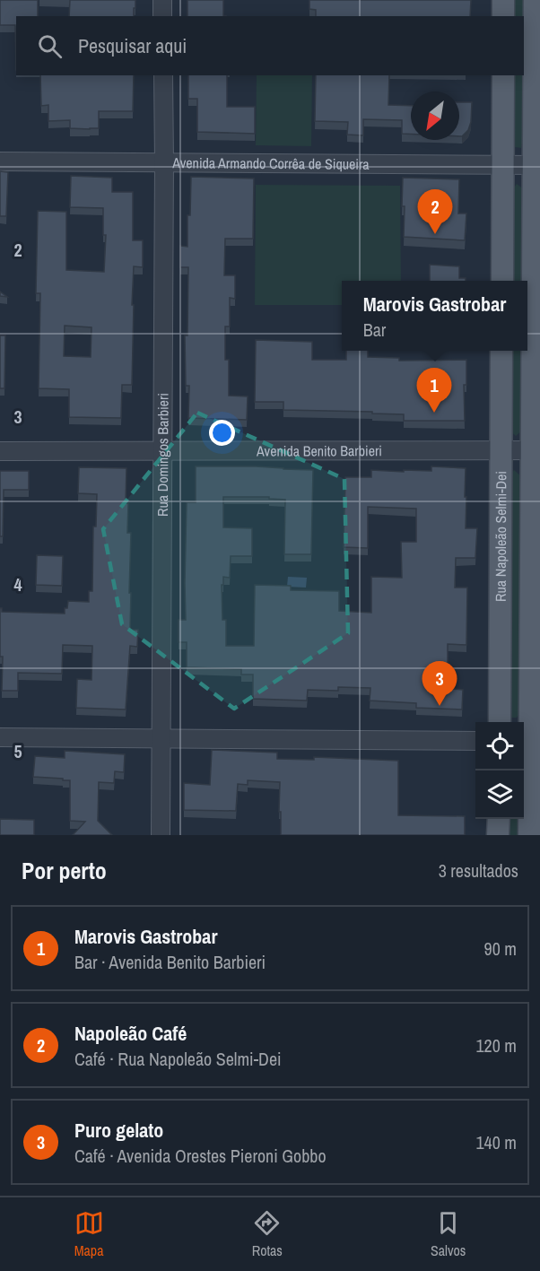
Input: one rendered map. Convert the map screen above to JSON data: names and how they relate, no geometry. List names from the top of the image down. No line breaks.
{"streets":{"main road":["Rua Napoleão Selmi-Dei"],"street":["Avenida Armando Corrêa de Siqueira","Avenida Benito Barbieri","Rua Domingos Barbieri"]},"crossings":[["Avenida Armando Corrêa de Siqueira","Rua Domingos Barbieri"],["Avenida Armando Corrêa de Siqueira","Rua Napoleão Selmi-Dei"],["Avenida Benito Barbieri","Rua Domingos Barbieri"],["Avenida Benito Barbieri","Rua Napoleão Selmi-Dei"]],"north":"bottom left","page":{"search":"Pesquisar aqui","pins":["2","1","3"],"popup":["Marovis Gastrobar","Bar"],"heading":["Por perto","3 resultados"],"list":[{"mark":"1","name":"Marovis Gastrobar","note":"Bar · Avenida Benito Barbieri","value":"90 m"},{"mark":"2","name":"Napoleão Café","note":"Café · Rua Napoleão Selmi-Dei","value":"120 m"},{"mark":"3","name":"Puro gelato","note":"Café · Avenida Orestes Pieroni Gobbo","value":"140 m"}],"nav":["Mapa","Rotas","Salvos"]},"grid":{"rows":["2","3","4","5"]}}
